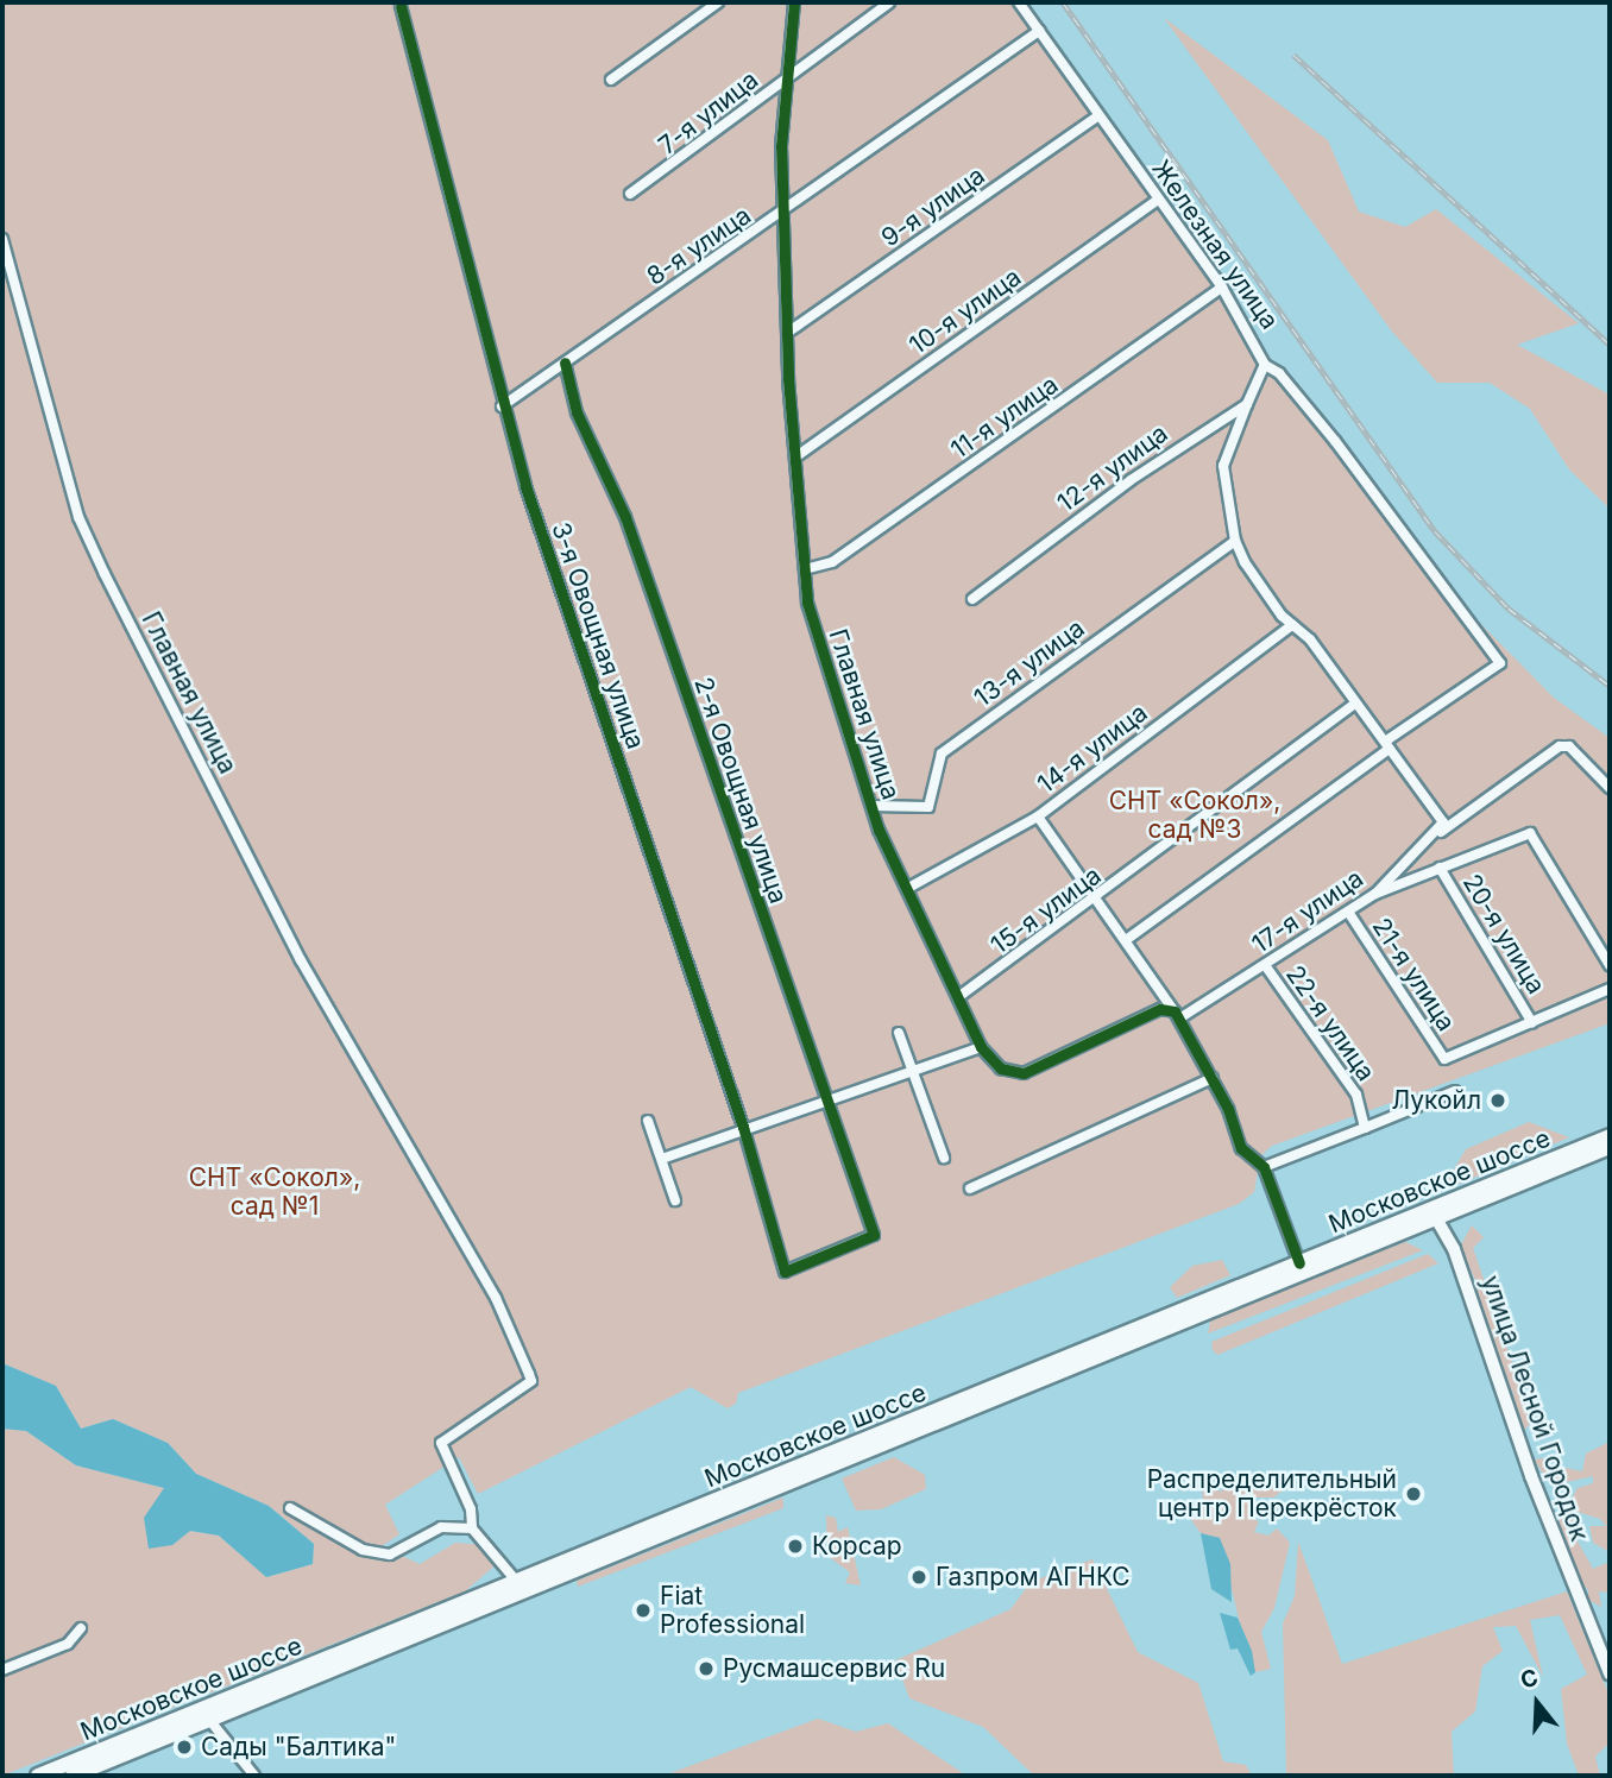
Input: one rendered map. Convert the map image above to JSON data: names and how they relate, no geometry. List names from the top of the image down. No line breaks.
{"streets":{"main road":["Московское шоссе"],"street":["7-я улица","9-я улица","Железная улица","8-я улица","10-я улица","11-я улица","12-я улица","3-я Овощная улица","13-я улица","Главная улица","14-я улица","2-я Овощная улица","15-я улица","17-я улица","20-я улица","21-я улица","22-я улица","улица Лесной Городок"]},"crossings":[["7-я улица","Главная улица"],["9-я улица","Железная улица"],["9-я улица","Главная улица"],["Железная улица","8-я улица"],["Железная улица","10-я улица"],["Железная улица","11-я улица"],["8-я улица","3-я Овощная улица"],["8-я улица","Главная улица"],["8-я улица","2-я Овощная улица"],["10-я улица","Главная улица"],["11-я улица","Главная улица"],["3-я Овощная улица","2-я Овощная улица"],["13-я улица","Главная улица"],["Главная улица","14-я улица"],["Главная улица","15-я улица"],["Главная улица","17-я улица"],["Главная улица","Московское шоссе"],["17-я улица","21-я улица"],["17-я улица","22-я улица"],["20-я улица","21-я улица"],["Московское шоссе","улица Лесной Городок"]],"parks":["СНТ «Сокол», сад №3","СНТ «Сокол», сад №1"],"places":["Лукойл","Распределительный центр Перекрёсток","Корсар","Газпром АГНКС","Fiat Professional","Русмашсервис Ru","Сады \"Балтика\""],"north":"top"}
